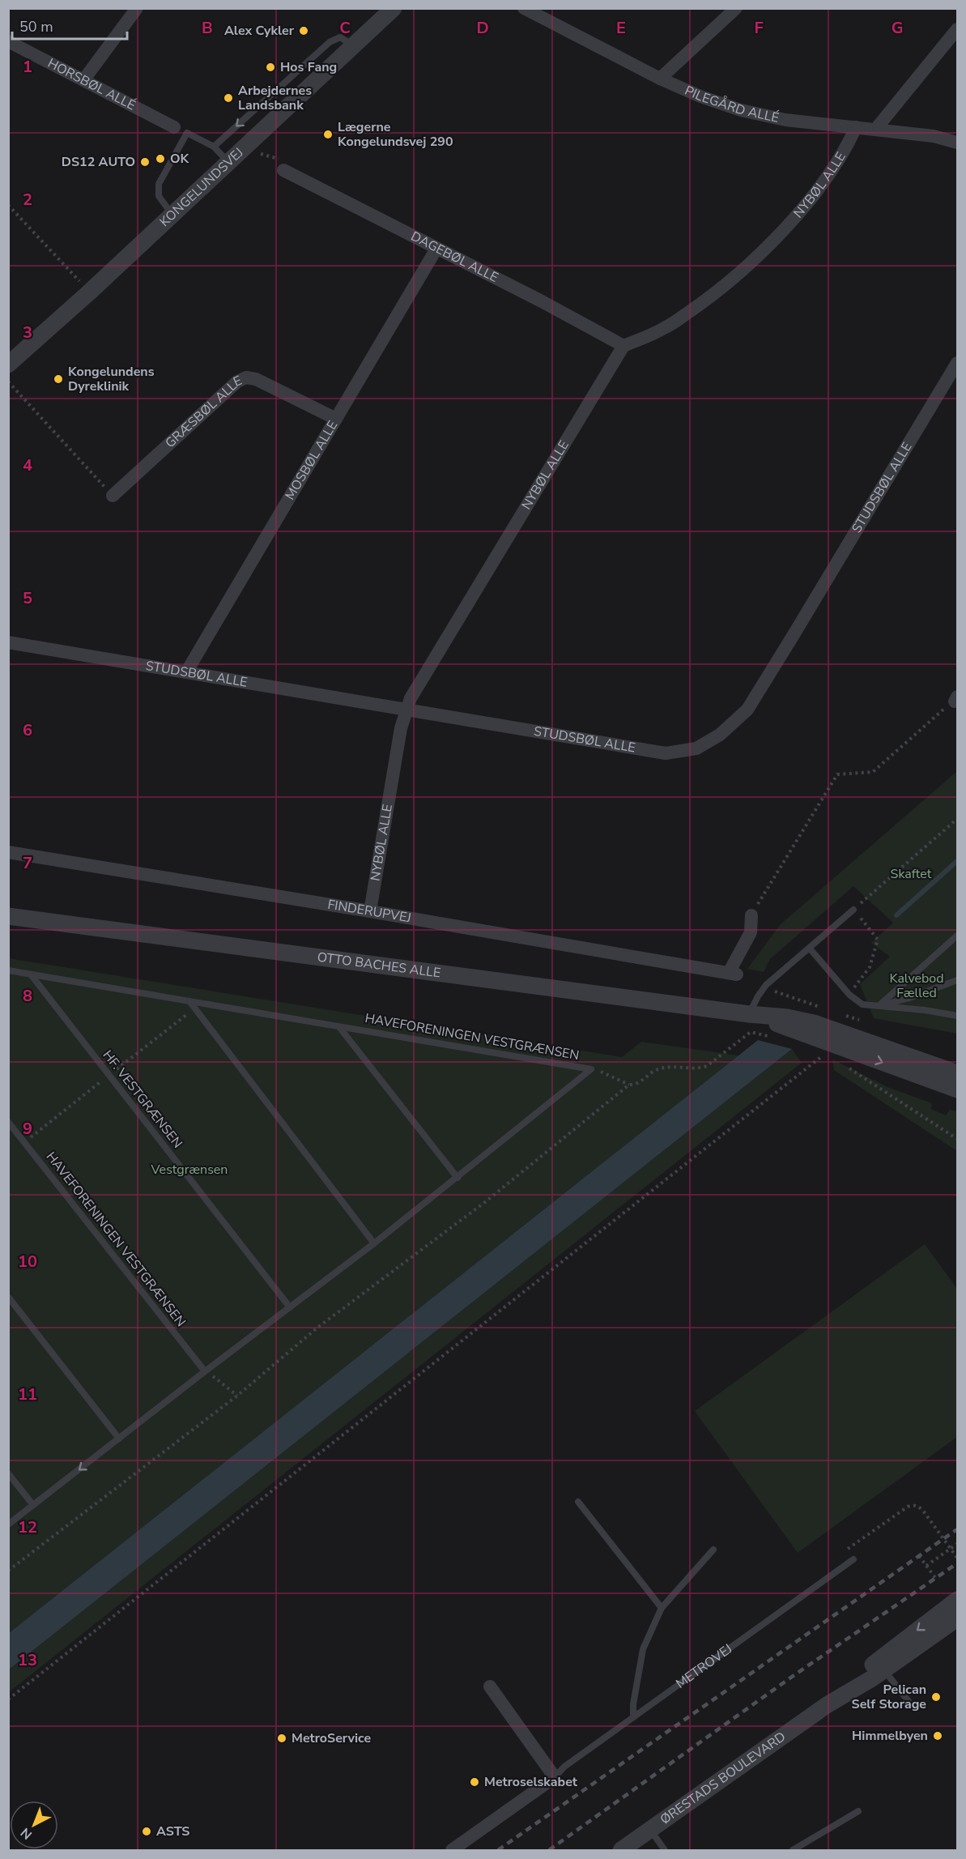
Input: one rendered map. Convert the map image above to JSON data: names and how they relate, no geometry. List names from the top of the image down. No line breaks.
{"streets":{"street":["HORSBØL ALLÉ","PILEGÅRD ALLÉ","NYBØL ALLE","KONGELUNDSVEJ","DAGEBØL ALLE","GRÆSBØL ALLE","MOSBØL ALLE","STUDSBØL ALLE","FINDERUPVEJ","OTTO BACHES ALLE","METROVEJ","ØRESTADS BOULEVARD"],"lane":["HAVEFORENINGEN VESTGRÆNSEN","HF. VESTGRÆNSEN"]},"crossings":[["PILEGÅRD ALLÉ","NYBØL ALLE"],["NYBØL ALLE","DAGEBØL ALLE"],["NYBØL ALLE","STUDSBØL ALLE"],["NYBØL ALLE","FINDERUPVEJ"],["DAGEBØL ALLE","MOSBØL ALLE"],["GRÆSBØL ALLE","MOSBØL ALLE"],["MOSBØL ALLE","STUDSBØL ALLE"],["HAVEFORENINGEN VESTGRÆNSEN","HF. VESTGRÆNSEN"]],"parks":["Skaftet","Kalvebod Fælled","Vestgrænsen"],"places":["Alex Cykler","Hos Fang","Arbejdernes Landsbank","Lægerne Kongelundsvej 290","OK","DS12 AUTO","Kongelundens Dyreklinik","Pelican Self Storage","Himmelbyen","MetroService","Metroselskabet","ASTS"],"scale_bar":"50 m","north":"bottom left","grid":{"columns":["B","C","D","E","F","G"],"rows":["1","2","3","4","5","6","7","8","9","10","11","12","13"]}}
